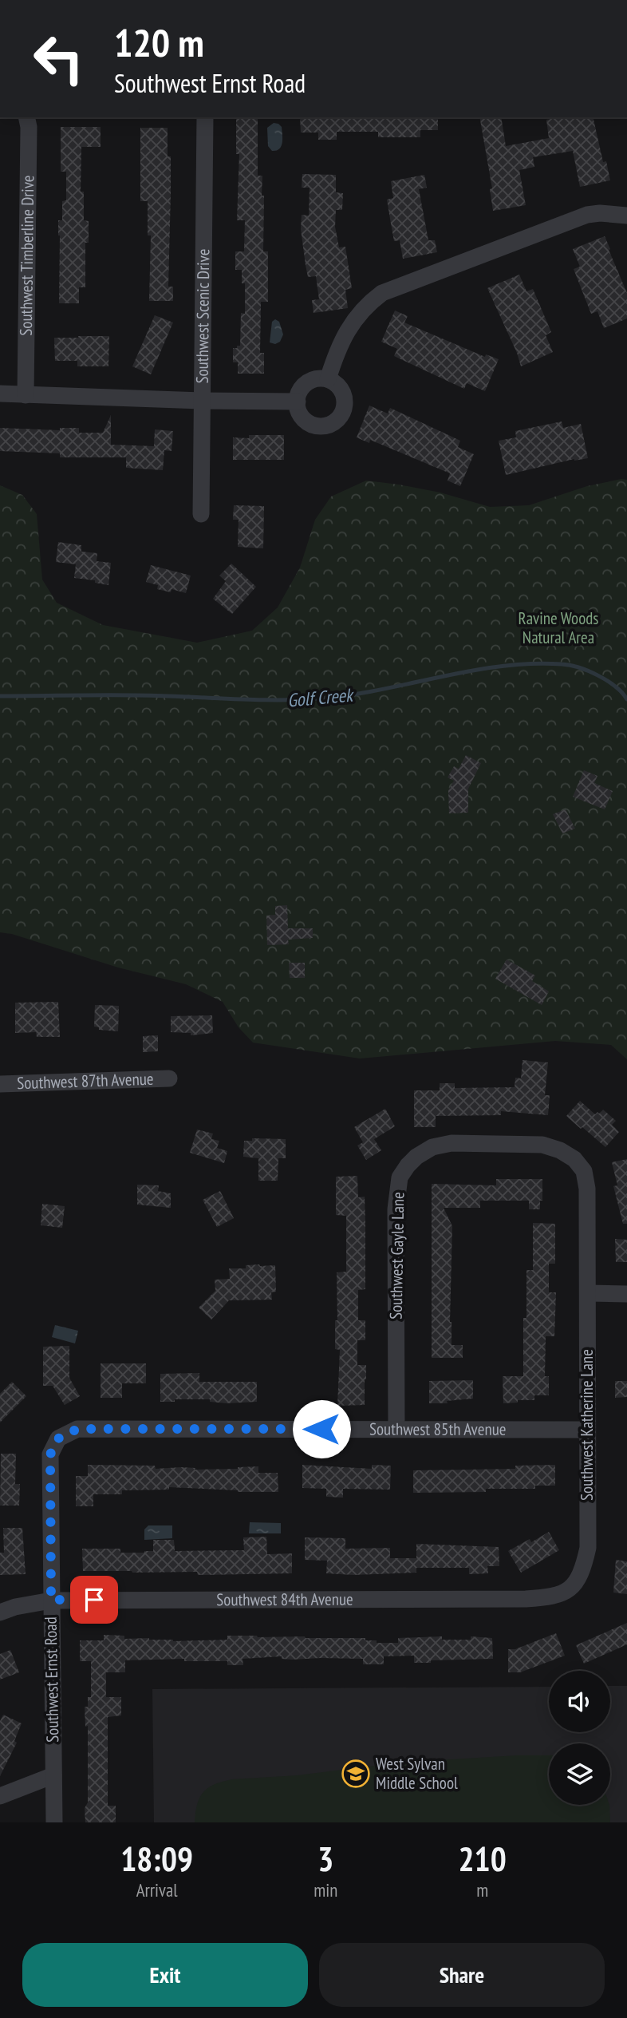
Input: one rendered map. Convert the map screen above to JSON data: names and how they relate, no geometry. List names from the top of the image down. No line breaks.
{"streets":{"street":["Southwest Timberline Drive","Southwest Scenic Drive","Southwest 87th Avenue","Southwest Gayle Lane","Southwest Katherine Lane","Southwest 85th Avenue","Southwest 84th Avenue","Southwest Ernst Road"]},"crossings":[["Southwest Gayle Lane","Southwest Katherine Lane"],["Southwest Gayle Lane","Southwest 85th Avenue"],["Southwest Katherine Lane","Southwest 85th Avenue"],["Southwest Katherine Lane","Southwest 84th Avenue"],["Southwest 85th Avenue","Southwest Ernst Road"],["Southwest 84th Avenue","Southwest Ernst Road"]],"water":["Golf Creek"],"parks":["Ravine Woods Natural Area"],"places":{"school or university":["West Sylvan Middle School"]},"page":{"turn":["120 m","Southwest Ernst Road"],"eta":["18:09","Arrival","3","min","210","m"],"buttons":["Exit","Share"]}}
